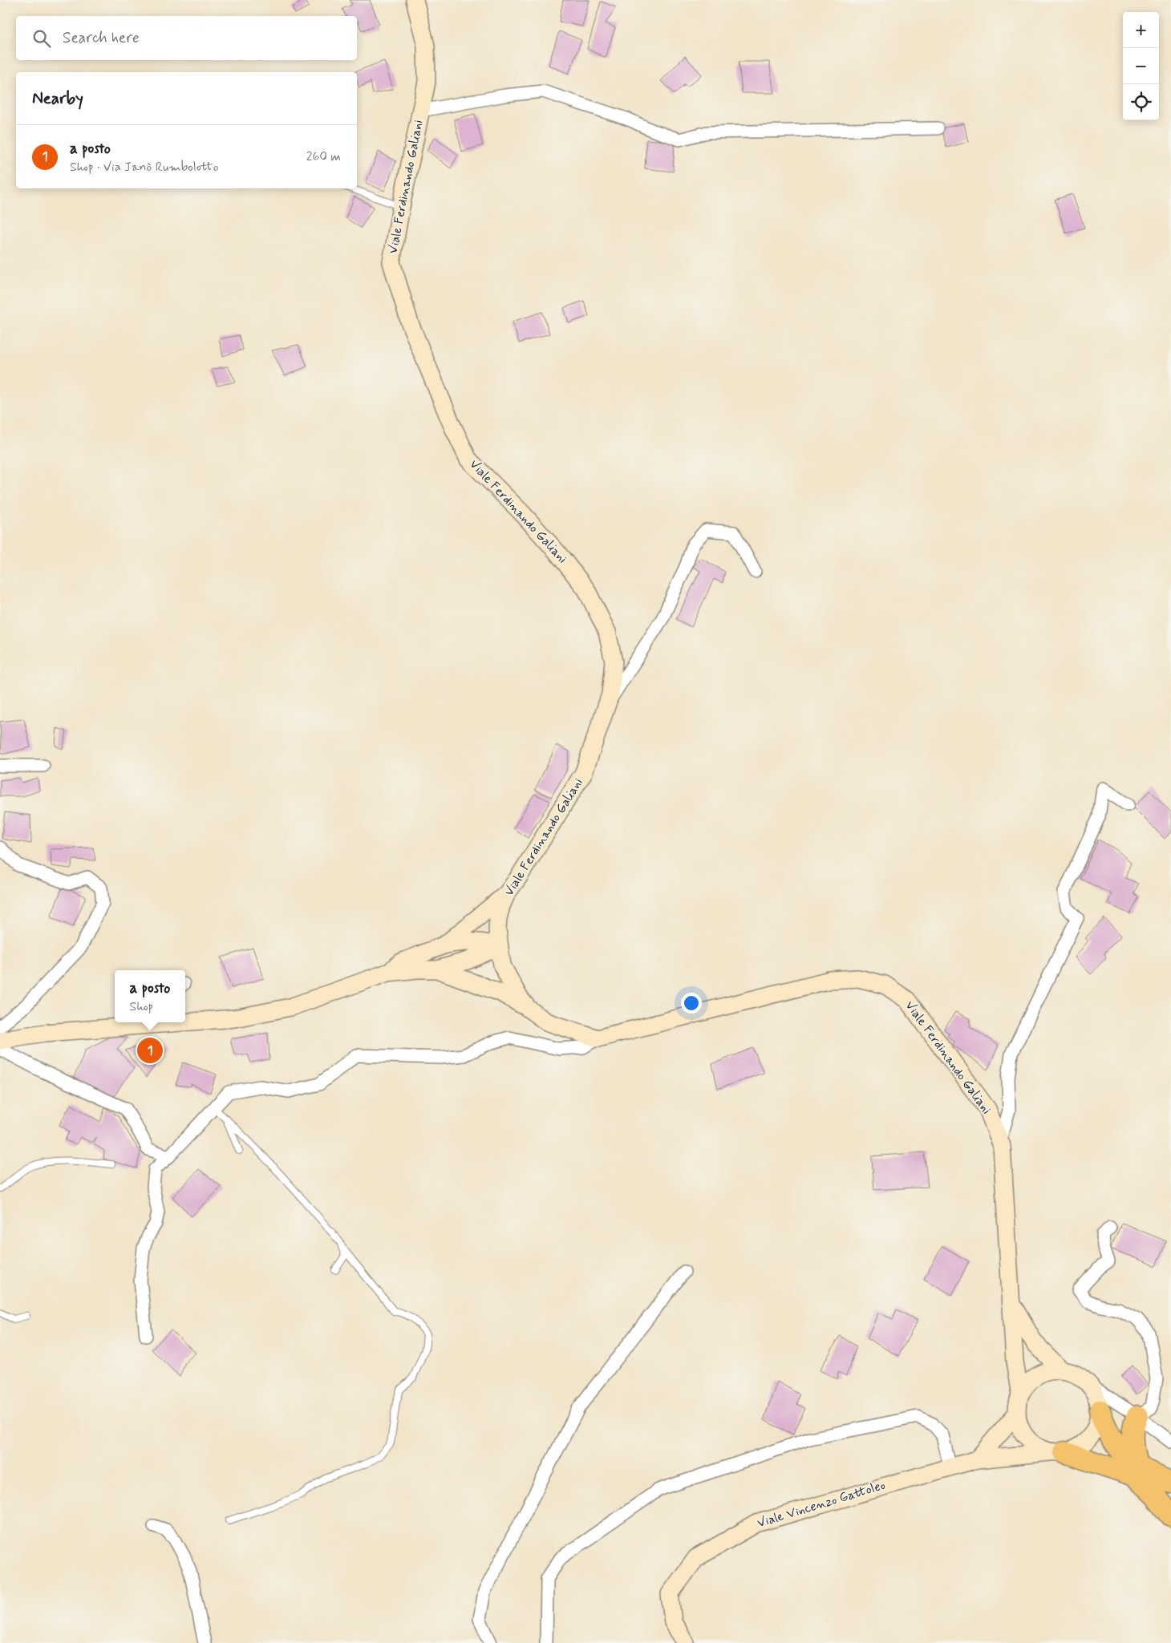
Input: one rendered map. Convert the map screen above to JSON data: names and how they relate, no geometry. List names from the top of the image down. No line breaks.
{"streets":{"main road":["Viale Ferdinando Galiani","Viale Vincenzo Gattoleo"]},"crossings":[["Viale Ferdinando Galiani","Viale Vincenzo Gattoleo"]],"page":{"map_buttons":["+","−"],"search":"Search here","heading":"Nearby","list":[{"mark":"1","name":"a posto","note":"Shop · Via Janò Rumbolotto","value":"260 m"}],"popup":["a posto","Shop"],"pins":"1"}}
